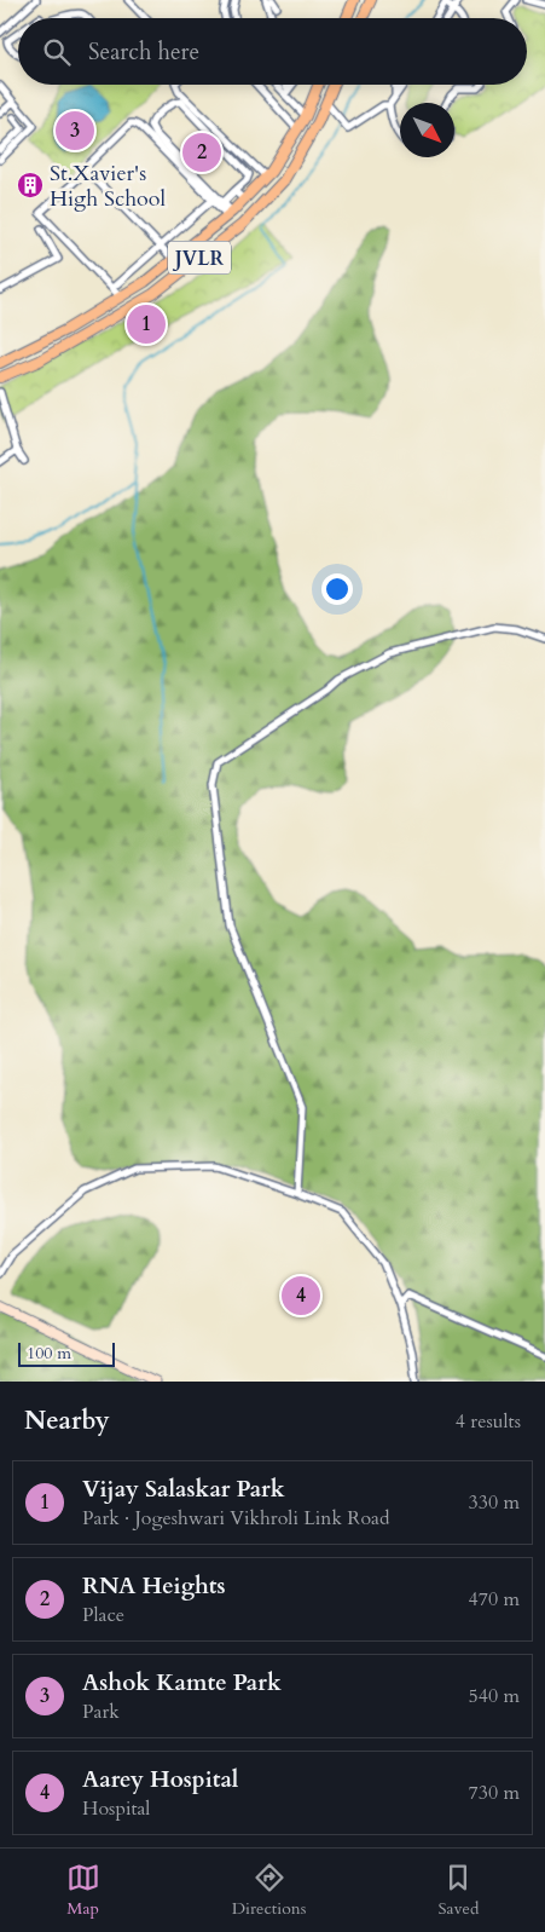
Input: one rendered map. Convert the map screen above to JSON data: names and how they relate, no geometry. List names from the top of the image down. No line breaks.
{"streets":{"main road":["JVLR"]},"places":{"building":["St.Xavier's High School"]},"scale_bar":"100 m","north":"bottom right","page":{"search":"Search here","pins":["3","2","1","4"],"scale":"100 m","heading":["Nearby","4 results"],"list":[{"mark":"1","name":"Vijay Salaskar Park","note":"Park · Jogeshwari Vikhroli Link Road","value":"330 m"},{"mark":"2","name":"RNA Heights","note":"Place","value":"470 m"},{"mark":"3","name":"Ashok Kamte Park","note":"Park","value":"540 m"},{"mark":"4","name":"Aarey Hospital","note":"Hospital","value":"730 m"}],"nav":["Map","Directions","Saved"]}}
